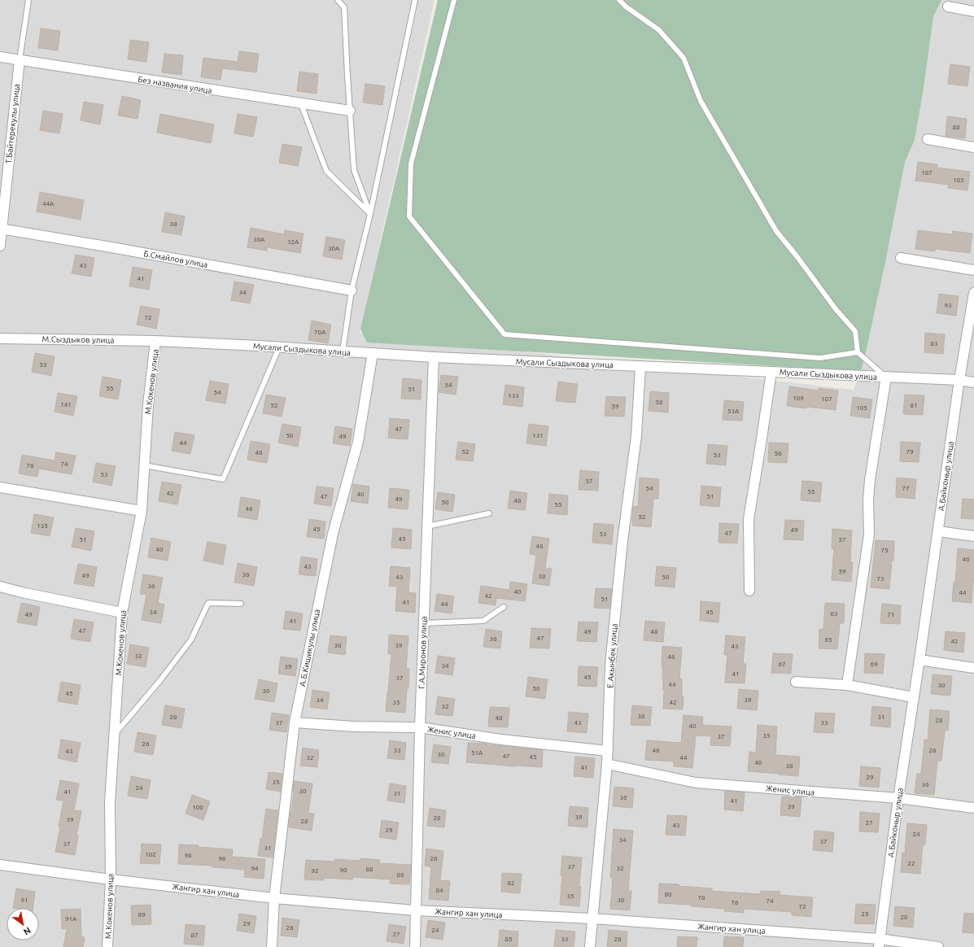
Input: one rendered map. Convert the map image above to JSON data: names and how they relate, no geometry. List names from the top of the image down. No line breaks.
{"streets":{"street":["Без названия улица","Т.Байтерекулы улица","Б.Смайлов улица","М.Сыздыков улица","Мусали Сыздыкова улица","М.Кокенов улица","А.Байконыр улица","А.Б.Кишикулы улица","Г.А.Миронов улица","Е.Акынбек улица","Женис улица","Жангир хан улица"]},"crossings":[["Без названия улица","Т.Байтерекулы улица"],["Т.Байтерекулы улица","Б.Смайлов улица"],["М.Сыздыков улица","Мусали Сыздыкова улица"],["М.Сыздыков улица","М.Кокенов улица"],["Мусали Сыздыкова улица","М.Кокенов улица"],["Мусали Сыздыкова улица","А.Байконыр улица"],["Мусали Сыздыкова улица","А.Б.Кишикулы улица"],["Мусали Сыздыкова улица","Г.А.Миронов улица"],["Мусали Сыздыкова улица","Е.Акынбек улица"],["М.Кокенов улица","Жангир хан улица"],["А.Байконыр улица","Женис улица"],["А.Байконыр улица","Жангир хан улица"],["А.Б.Кишикулы улица","Женис улица"],["А.Б.Кишикулы улица","Жангир хан улица"],["Г.А.Миронов улица","Женис улица"],["Г.А.Миронов улица","Жангир хан улица"],["Е.Акынбек улица","Женис улица"],["Е.Акынбек улица","Жангир хан улица"]],"house_numbers":["88","187","185","44А","38","36А","32А","30А","43","41","34","93","72","70А","83","53","54","55","51","54","133","109","107","58","141","52","81","59","105","53А","47","50","131","49","44","52","79","48","56","53","74","76","53","57","54","77","55","42","40","47","51","49","48","50","55","46","52","135","45","49","47","53","45","51","57","46","40","75","46","43","59","38","49","38","43","50","73","36","40","44","42","51","41","44","34","45","63","49","71","41","47","49","48","47","36","65","42","36","39","43","32","46","67","69","34","39","41","45","37","44","30","50","30","45","34","39","35","42","32","38","28","31","48","28","37","43","33","40","35","37","26","33","46","26","43","51А","30","47","45","32","44","40","38","41","29","35","36","24","30","41","31","36","41","39","100","39","28","39","28","27","43","29","24","34","37","37","31","102","98","96","26","22","37","94","32","88","90","92","86","82","84","80","35","78","91","30","74","76","72","25","89","20","91А","29","26","24","27","87","85","33","28"],"north":"bottom right"}
